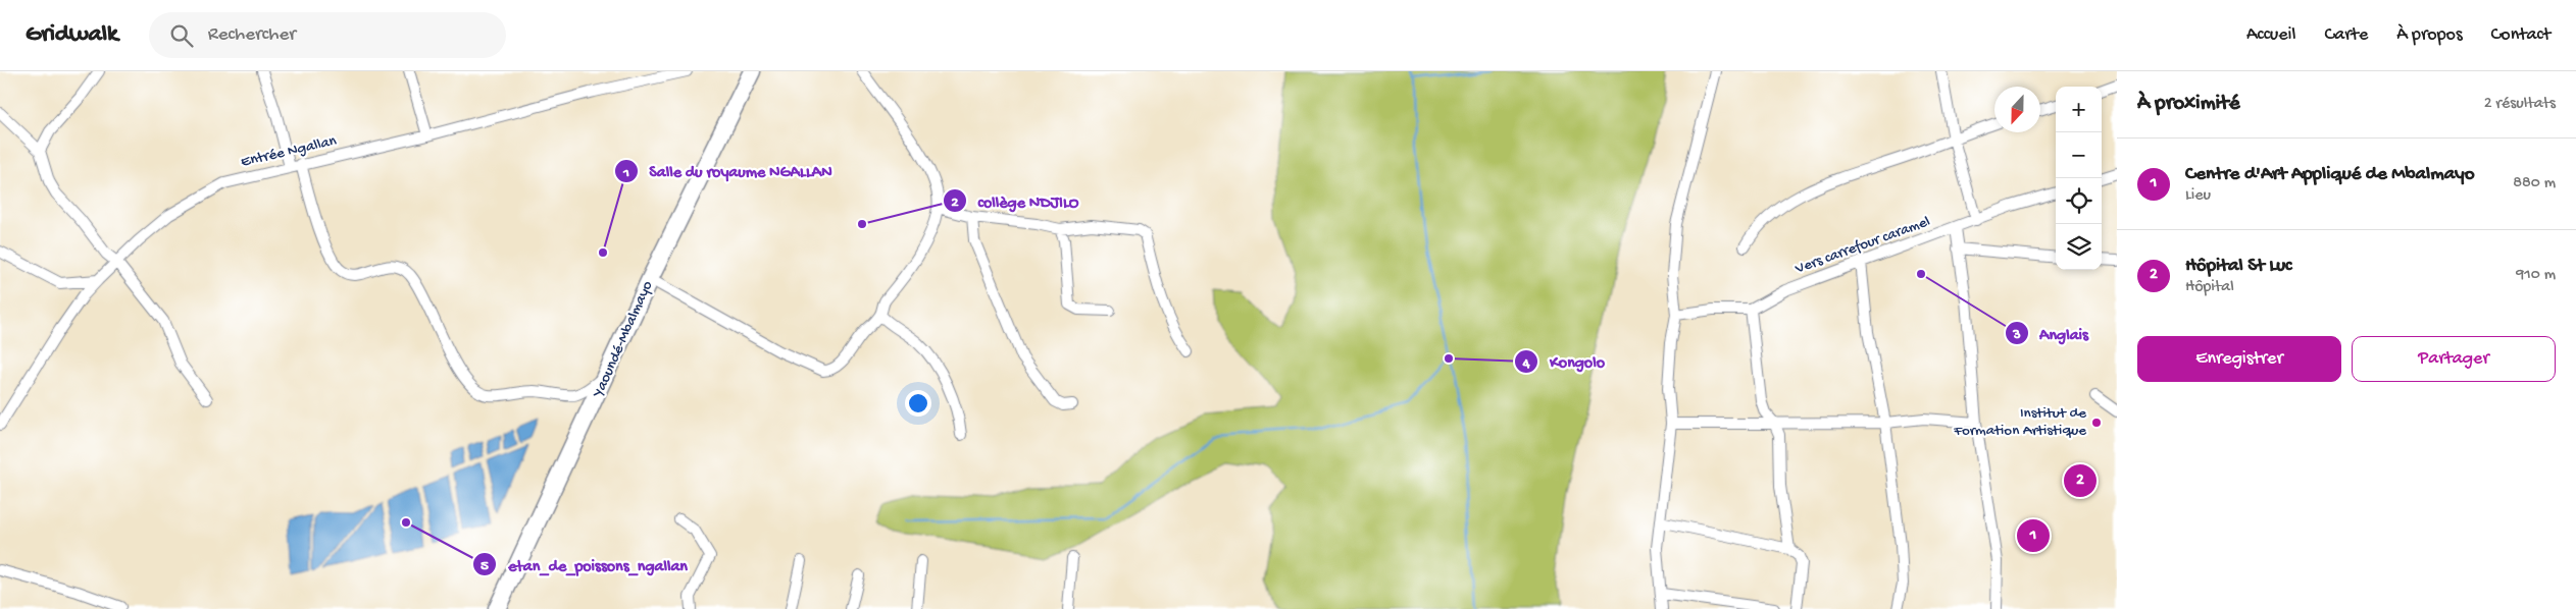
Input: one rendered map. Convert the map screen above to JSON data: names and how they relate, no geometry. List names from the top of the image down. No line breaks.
{"streets":{"highway":["Yaoundé-Mbalmayo"],"street":["Entrée Ngallan","Vers carrefour caramel"]},"places":["collège NDJILO","Salle du royaume NGALLAN","Anglais","Kongolo","Institut de Formation Artistique","etan_de_poissons_ngallan"],"north":"bottom","page":{"header":"Gridwalk","search":"Rechercher","nav":["Accueil","Carte","À propos","Contact"],"heading":["À proximité","2 résultats"],"map_buttons":["+","−"],"list":[{"mark":"1","name":"Centre d'Art Appliqué de Mbalmayo","note":"Lieu","value":"880 m"},{"mark":"2","name":"Hôpital St Luc","note":"Hôpital","value":"910 m"}],"buttons":["Enregistrer","Partager"],"pins":["2","1"]}}
